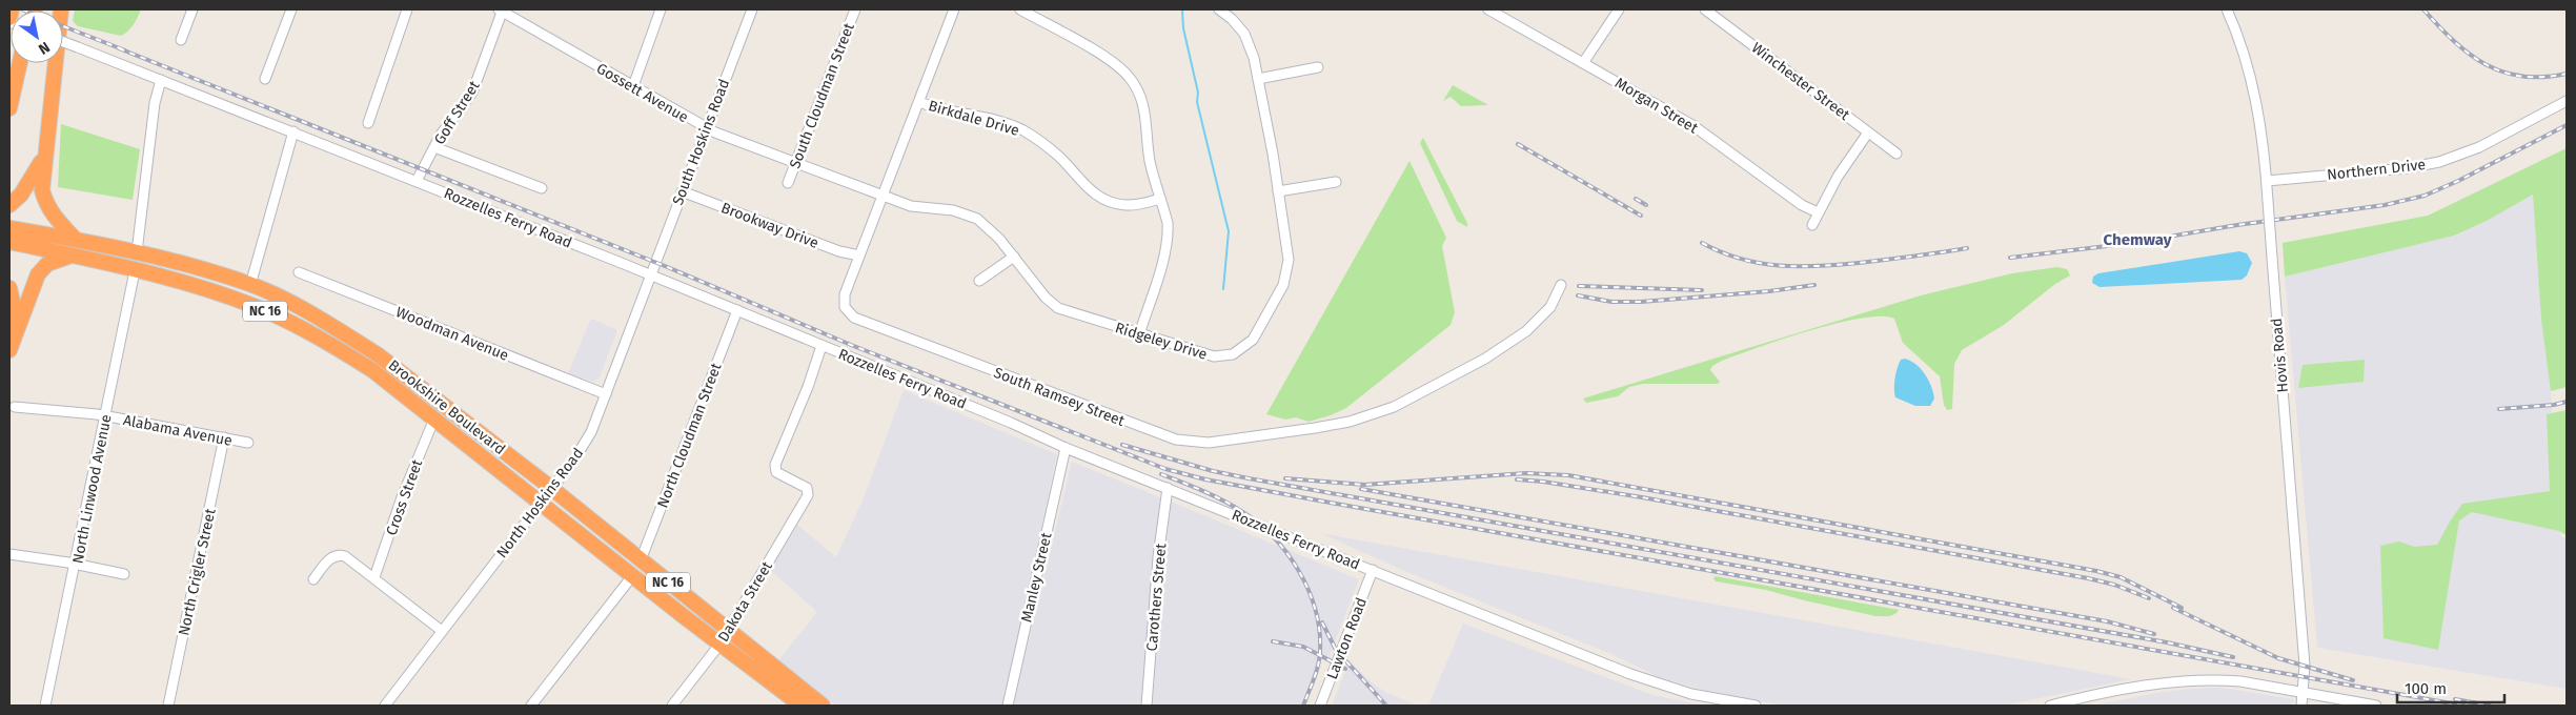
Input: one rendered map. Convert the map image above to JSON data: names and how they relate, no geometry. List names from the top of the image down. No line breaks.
{"streets":{"highway":["NC 16","Brookshire Boulevard"],"street":["Winchester Street","Gossett Avenue","South Cloudman Street","Morgan Street","Goff Street","Birkdale Drive","South Hoskins Road","Northern Drive","Rozzelles Ferry Road","Brookway Drive","Woodman Avenue","Ridgeley Drive","Hovis Road","South Ramsey Street","Alabama Avenue","North Cloudman Street","North Linwood Avenue","Cross Street","North Hoskins Road","North Crigler Street","Manley Street","Carothers Street","Dakota Street","Lawton Road"]},"crossings":[["Gossett Avenue","South Cloudman Street"],["Gossett Avenue","Goff Street"],["Gossett Avenue","South Hoskins Road"],["Gossett Avenue","Ridgeley Drive"],["Gossett Avenue","South Ramsey Street"],["Goff Street","Rozzelles Ferry Road"],["Birkdale Drive","South Ramsey Street"],["South Hoskins Road","Rozzelles Ferry Road"],["South Hoskins Road","Brookway Drive"],["South Hoskins Road","North Hoskins Road"],["Northern Drive","Hovis Road"],["Rozzelles Ferry Road","North Cloudman Street"],["Rozzelles Ferry Road","North Hoskins Road"],["Rozzelles Ferry Road","Manley Street"],["Rozzelles Ferry Road","Carothers Street"],["Rozzelles Ferry Road","Dakota Street"],["Rozzelles Ferry Road","Lawton Road"],["Brookway Drive","South Ramsey Street"],["Woodman Avenue","North Hoskins Road"],["Ridgeley Drive","South Ramsey Street"],["Brookshire Boulevard","North Cloudman Street"],["Brookshire Boulevard","North Linwood Avenue"],["Brookshire Boulevard","Cross Street"],["Brookshire Boulevard","North Hoskins Road"],["Brookshire Boulevard","Dakota Street"],["Alabama Avenue","North Linwood Avenue"],["Alabama Avenue","North Crigler Street"]],"districts":["Chemway"],"scale_bar":"100 m","north":"bottom right"}
